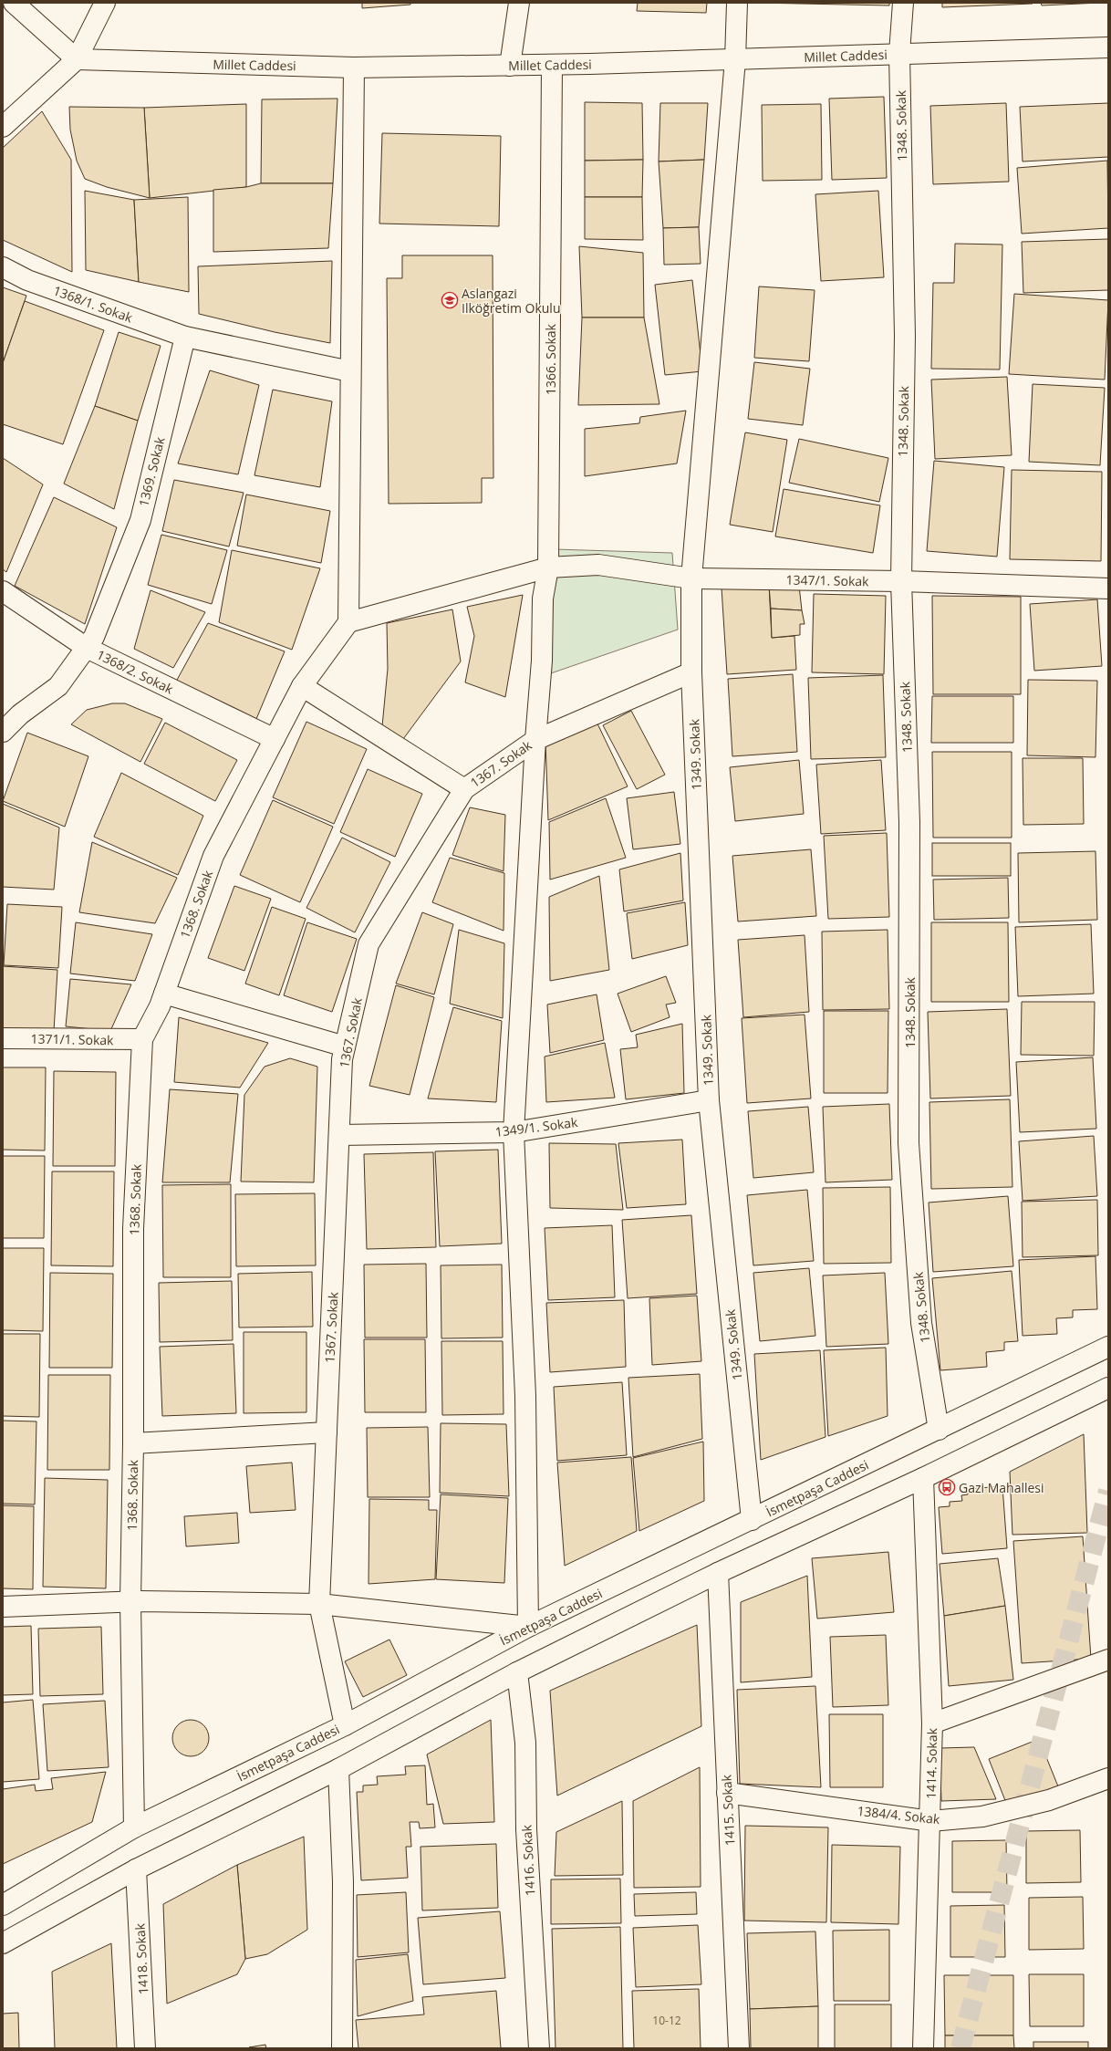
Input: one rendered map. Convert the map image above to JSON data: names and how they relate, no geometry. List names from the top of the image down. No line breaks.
{"streets":{"street":["Millet Caddesi","1348. Sokak","1368/1. Sokak","1366. Sokak","1369. Sokak","1347/1. Sokak","1368/2. Sokak","1349. Sokak","1367. Sokak","1368. Sokak","1371/1. Sokak","1349/1. Sokak","İsmetpaşa Caddesi","1414. Sokak","1415. Sokak","1384/4. Sokak","1416. Sokak","1418. Sokak"]},"crossings":[["Millet Caddesi","1348. Sokak"],["Millet Caddesi","1366. Sokak"],["Millet Caddesi","1349. Sokak"],["1348. Sokak","1347/1. Sokak"],["1348. Sokak","İsmetpaşa Caddesi"],["1368/1. Sokak","1369. Sokak"],["1366. Sokak","1347/1. Sokak"],["1366. Sokak","1367. Sokak"],["1366. Sokak","1349/1. Sokak"],["1366. Sokak","İsmetpaşa Caddesi"],["1369. Sokak","1368/2. Sokak"],["1347/1. Sokak","1349. Sokak"],["1347/1. Sokak","1368. Sokak"],["1368/2. Sokak","1368. Sokak"],["1349. Sokak","1367. Sokak"],["1349. Sokak","1349/1. Sokak"],["1349. Sokak","İsmetpaşa Caddesi"],["1367. Sokak","1349/1. Sokak"],["1367. Sokak","İsmetpaşa Caddesi"],["1368. Sokak","1371/1. Sokak"],["1368. Sokak","İsmetpaşa Caddesi"],["1414. Sokak","1384/4. Sokak"],["1415. Sokak","1384/4. Sokak"]],"places":{"school or university":["Aslangazi Ilköğretim Okulu"],"bus stop":["Gazi Mahallesi"]},"house_numbers":["10-12"]}
